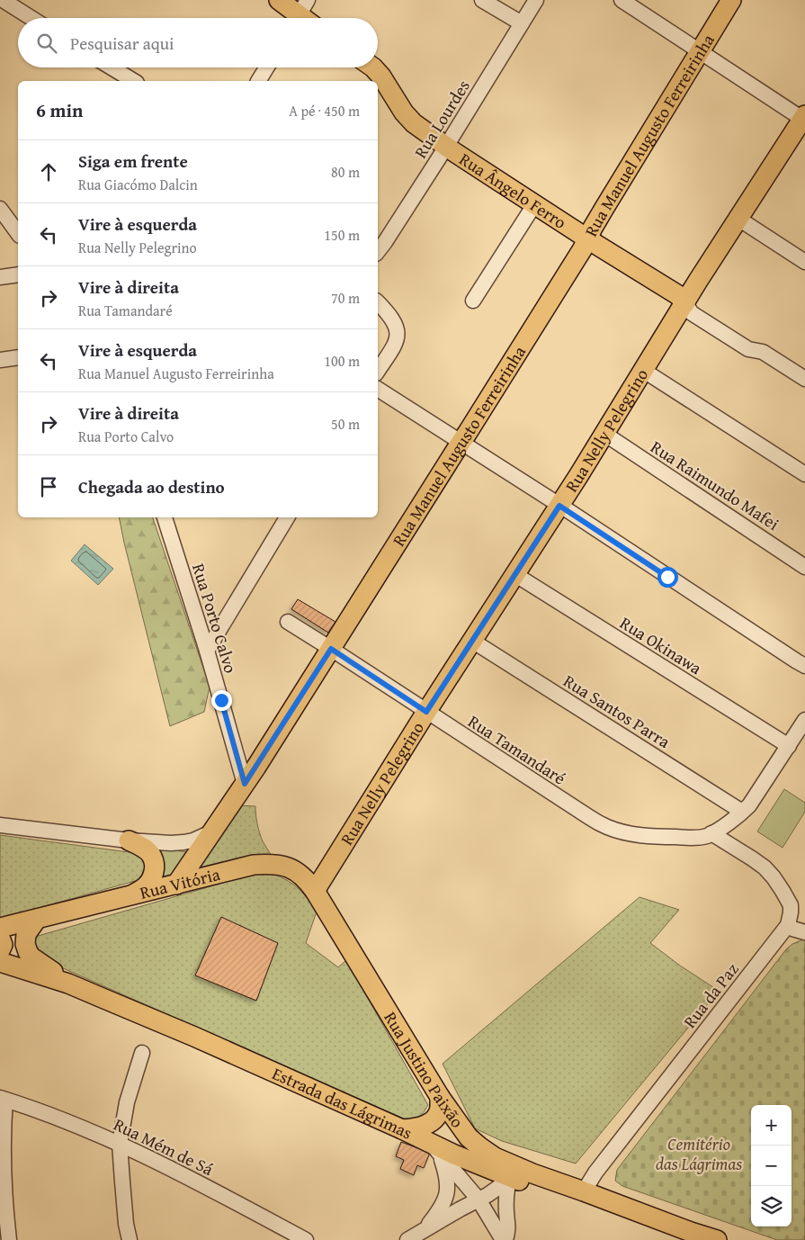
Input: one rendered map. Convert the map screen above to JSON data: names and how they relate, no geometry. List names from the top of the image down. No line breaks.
{"streets":{"main road":["Rua Manuel Augusto Ferreirinha","Rua Ângelo Ferro","Rua Nelly Pelegrino","Rua Vitória","Rua Justino Paixão","Estrada das Lágrimas"],"street":["Rua Lourdes","Rua Raimundo Mafei","Rua Porto Calvo","Rua Okinawa","Rua Santos Parra","Rua Tamandaré","Rua da Paz","Rua Mém de Sá"]},"crossings":[["Rua Lourdes","Rua Ângelo Ferro"],["Rua Manuel Augusto Ferreirinha","Rua Ângelo Ferro"],["Rua Manuel Augusto Ferreirinha","Rua Porto Calvo"],["Rua Manuel Augusto Ferreirinha","Rua Tamandaré"],["Rua Manuel Augusto Ferreirinha","Rua Vitória"],["Rua Ângelo Ferro","Rua Nelly Pelegrino"],["Rua Nelly Pelegrino","Rua Raimundo Mafei"],["Rua Nelly Pelegrino","Rua Okinawa"],["Rua Nelly Pelegrino","Rua Santos Parra"],["Rua Nelly Pelegrino","Rua Tamandaré"],["Rua Nelly Pelegrino","Rua Vitória"],["Rua Nelly Pelegrino","Rua Justino Paixão"],["Rua Okinawa","Rua Tamandaré"],["Rua Santos Parra","Rua Tamandaré"],["Rua Vitória","Rua Justino Paixão"],["Rua da Paz","Estrada das Lágrimas"],["Rua Justino Paixão","Estrada das Lágrimas"]],"parks":["Cemitério das Lágrimas"],"page":{"search":"Pesquisar aqui","heading":["6 min","A pé · 450 m"],"list":[["Siga em frente","Rua Giacómo Dalcin","80 m"],["Vire à esquerda","Rua Nelly Pelegrino","150 m"],["Vire à direita","Rua Tamandaré","70 m"],["Vire à esquerda","Rua Manuel Augusto Ferreirinha","100 m"],["Vire à direita","Rua Porto Calvo","50 m"],"Chegada ao destino"],"map_buttons":["+","−"]}}
